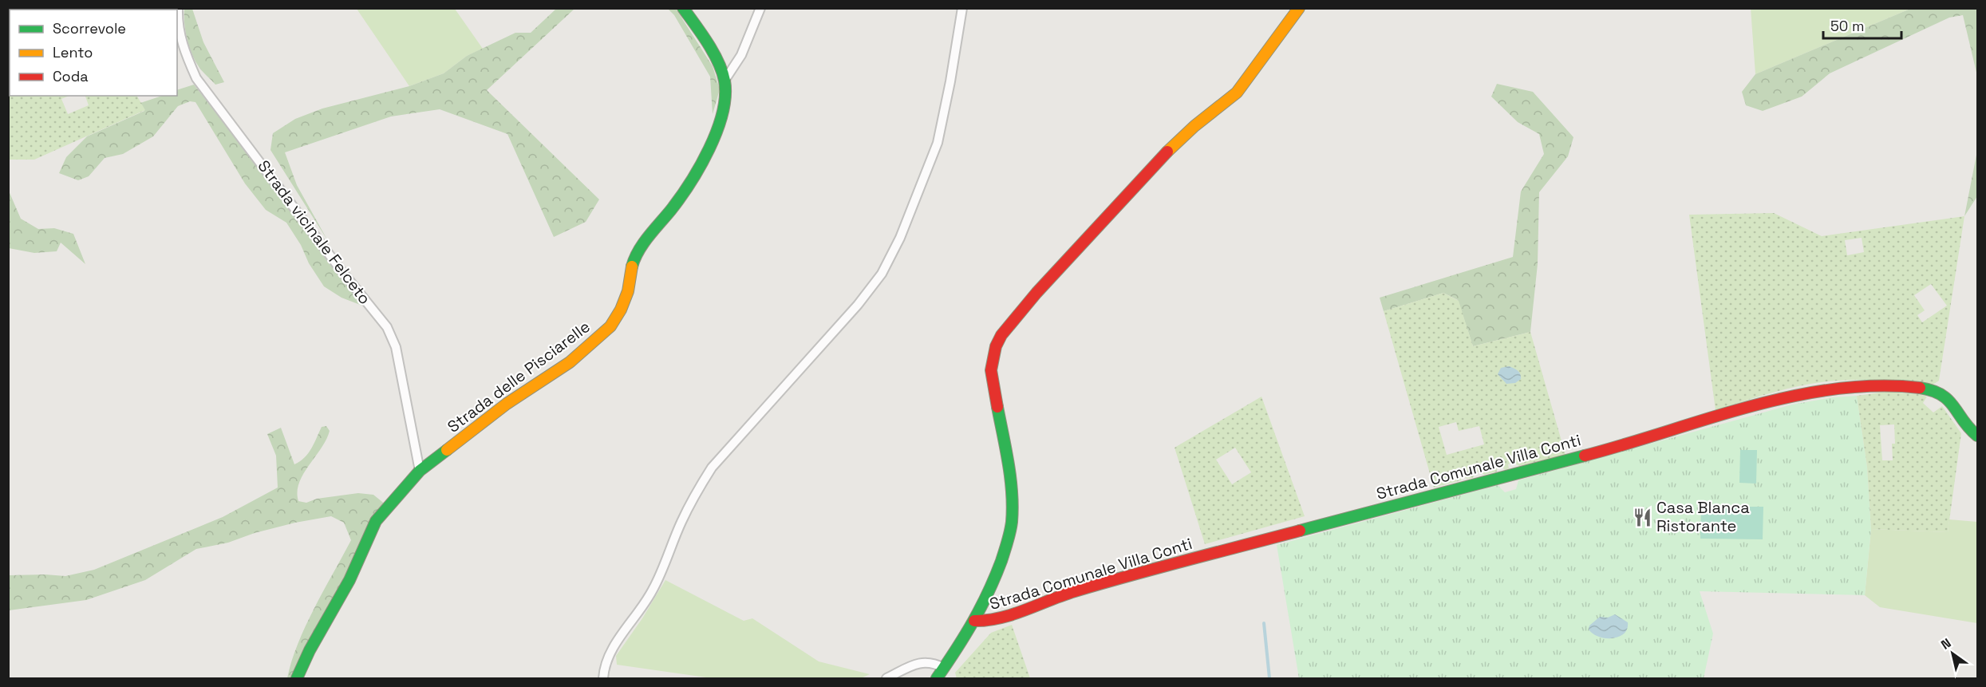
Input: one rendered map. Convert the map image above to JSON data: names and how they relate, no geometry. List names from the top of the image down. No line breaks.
{"streets":{"street":["Strada vicinale Felceto","Strada delle Pisciarelle","Strada Comunale Villa Conti"]},"crossings":[["Strada vicinale Felceto","Strada delle Pisciarelle"]],"places":{"restaurant":["Casa Blanca Ristorante"]},"legend":["Scorrevole","Lento","Coda"],"scale_bar":"50 m","north":"top left"}
